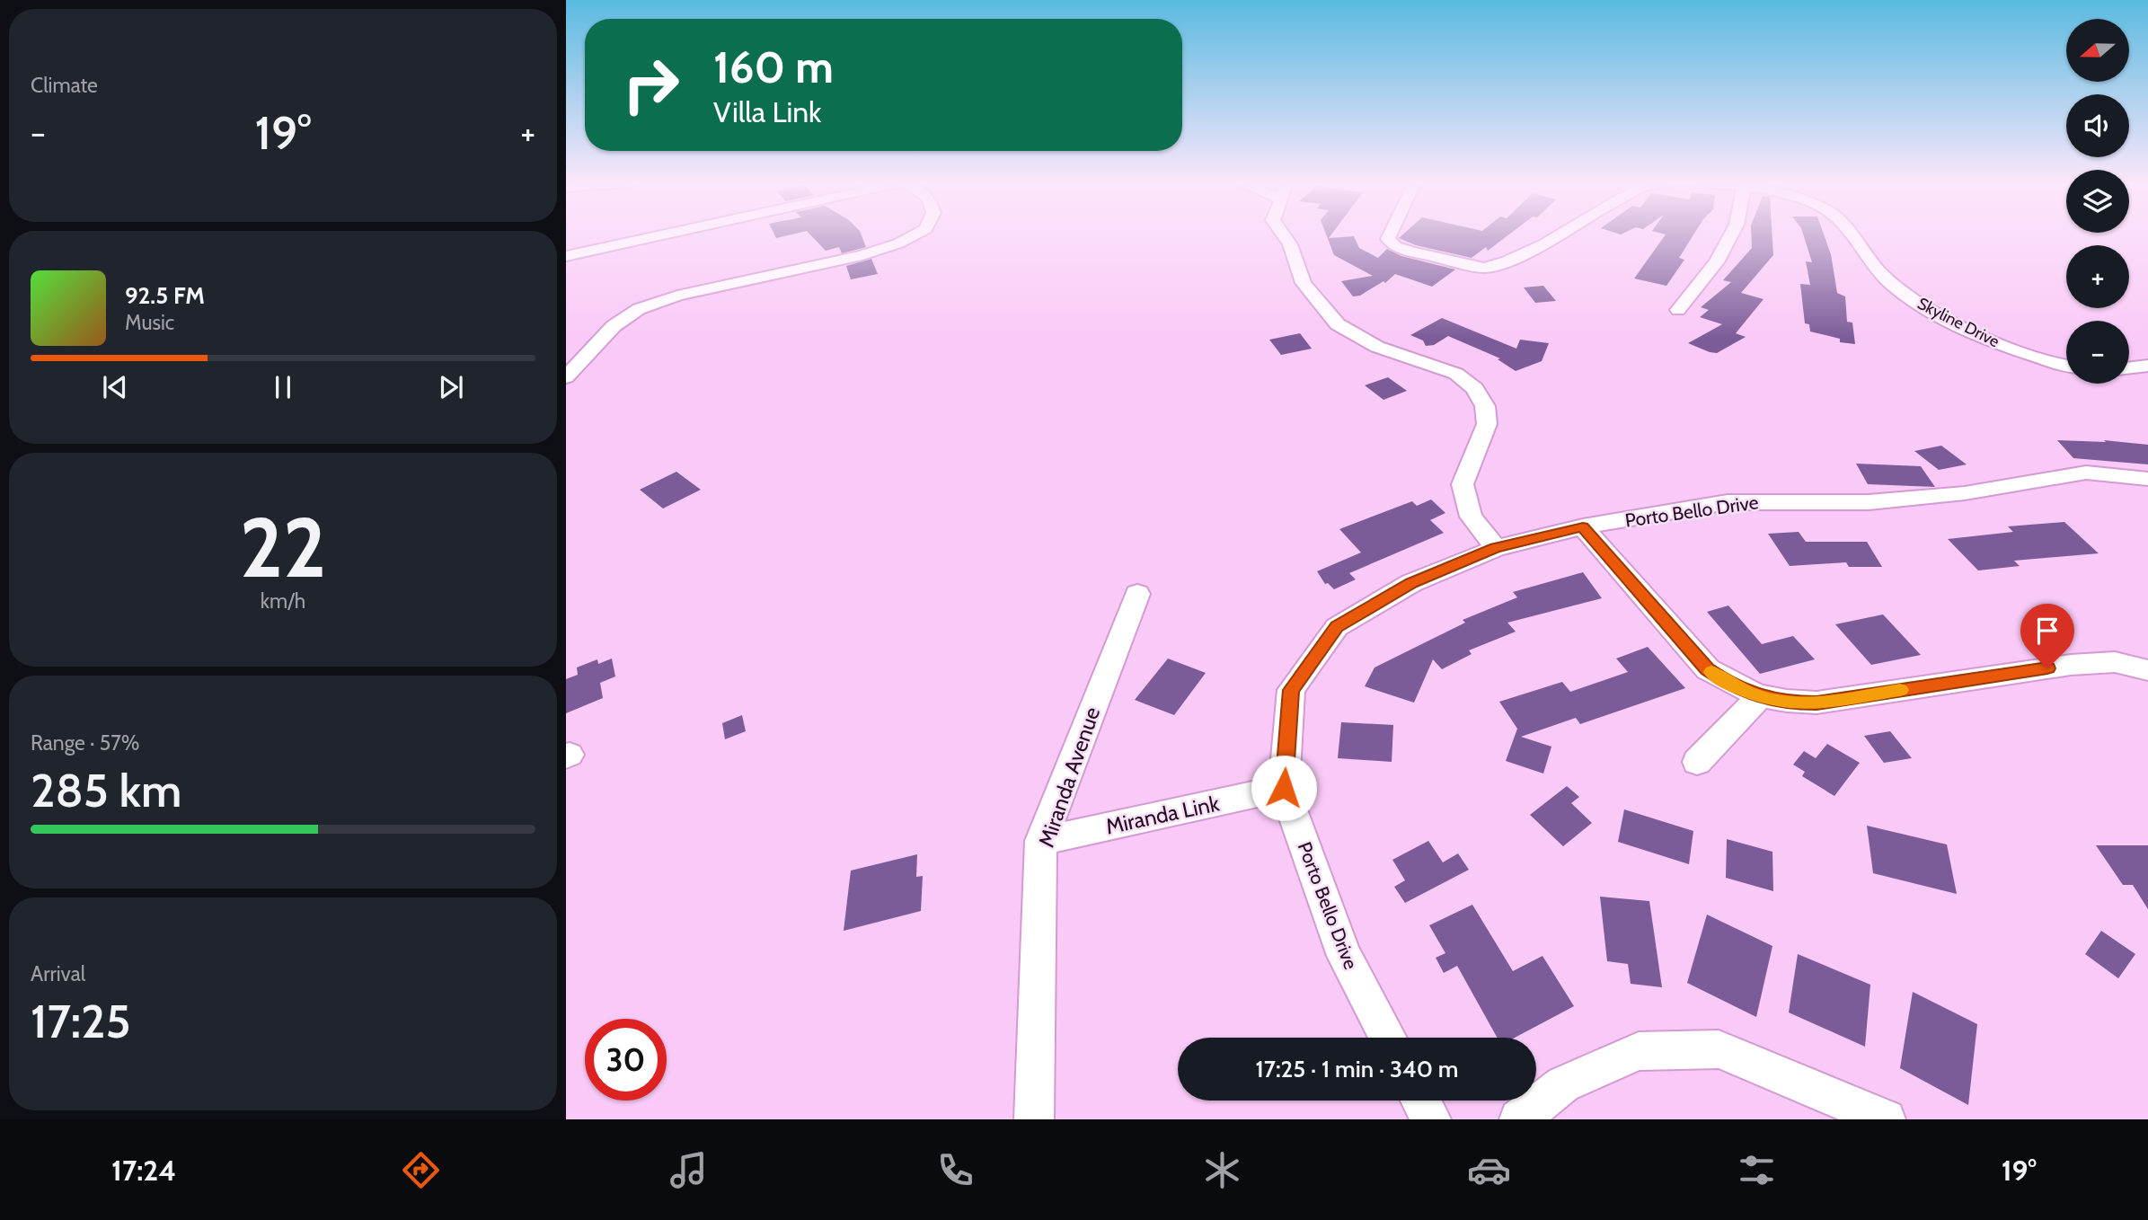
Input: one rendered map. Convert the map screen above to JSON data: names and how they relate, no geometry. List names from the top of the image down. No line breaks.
{"streets":{"street":["Skyline Drive","Porto Bello Drive","Miranda Avenue","Miranda Link"]},"crossings":[["Porto Bello Drive","Miranda Link"],["Miranda Avenue","Miranda Link"]],"north":"left","page":{"tile":["Climate",["22","km/h"],["Range · 57%","285 km"],["Arrival","17:25"]],"map_buttons":["+","−"],"turn":["160 m","Villa Link"],"heat":["−","19°","+"],"song":["92.5 FM","Music"],"limit":"30","trip":"17:25 · 1 min · 340 m","tabs":["17:24","19°"]}}
